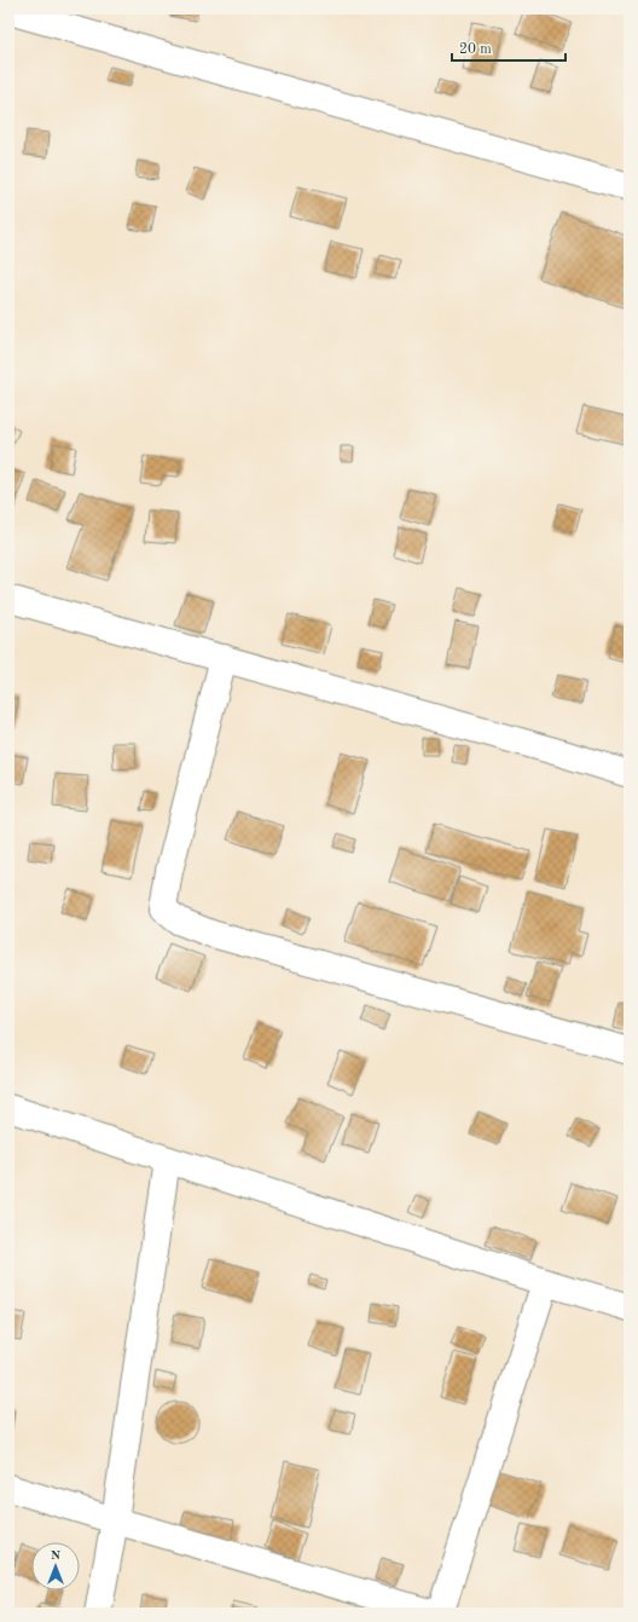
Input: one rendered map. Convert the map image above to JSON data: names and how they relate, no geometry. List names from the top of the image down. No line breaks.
{"scale_bar":"20 m","north":"top"}
